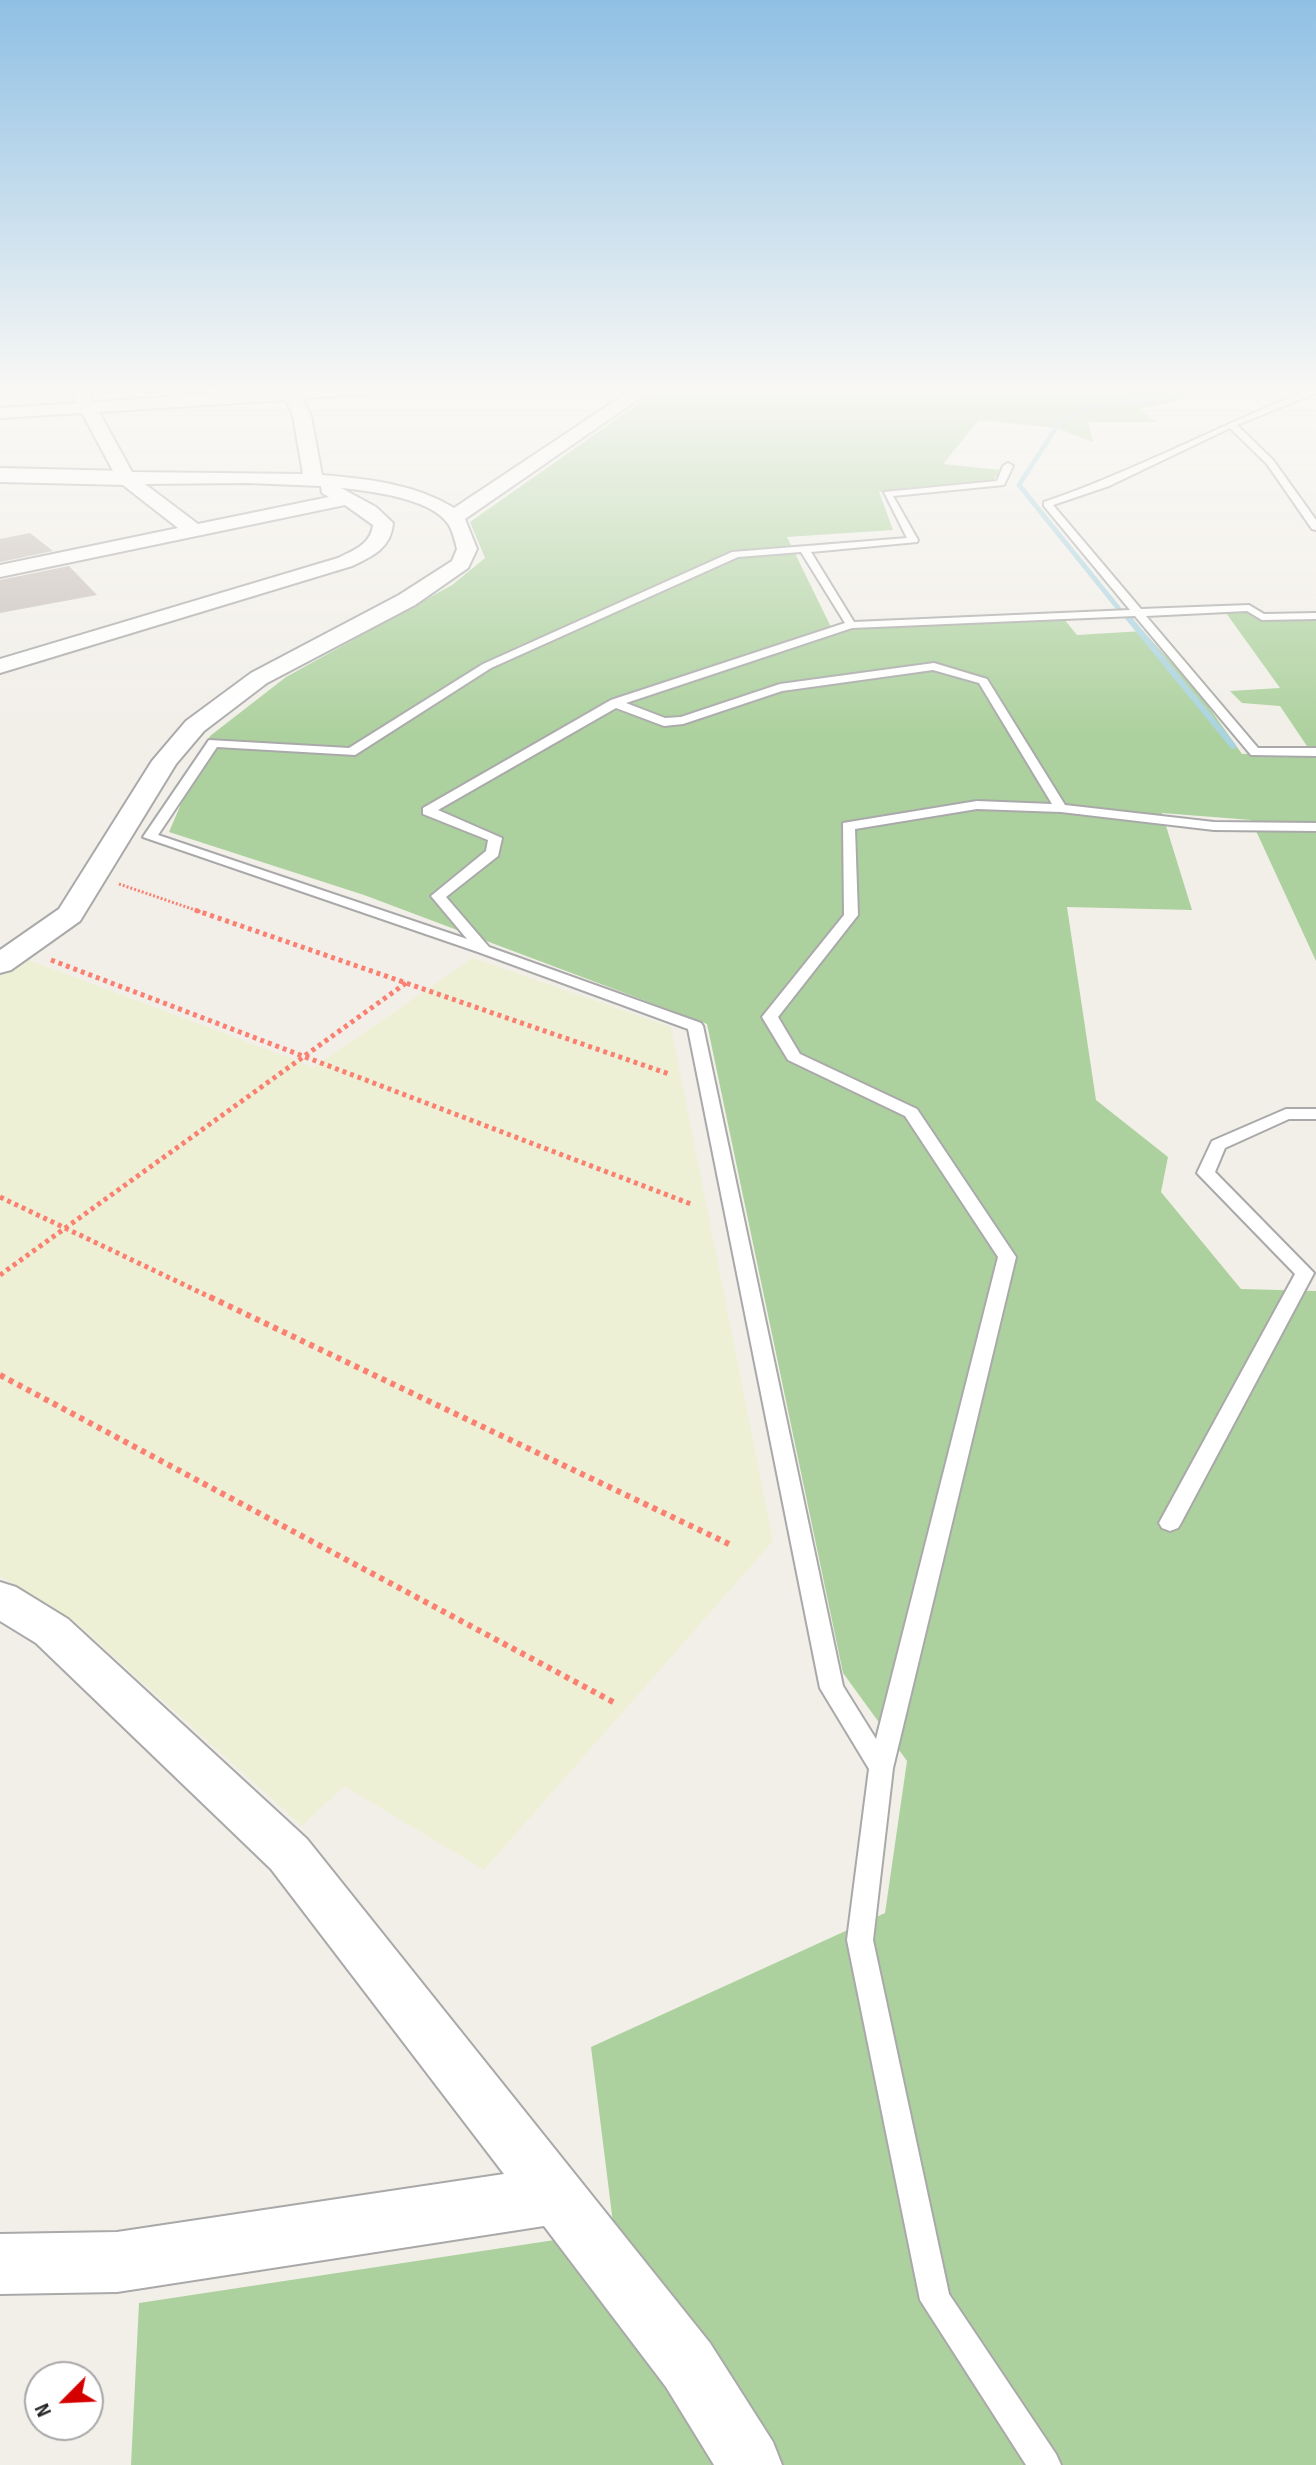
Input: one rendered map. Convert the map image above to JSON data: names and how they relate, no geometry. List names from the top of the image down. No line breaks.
{"north":"bottom left"}
